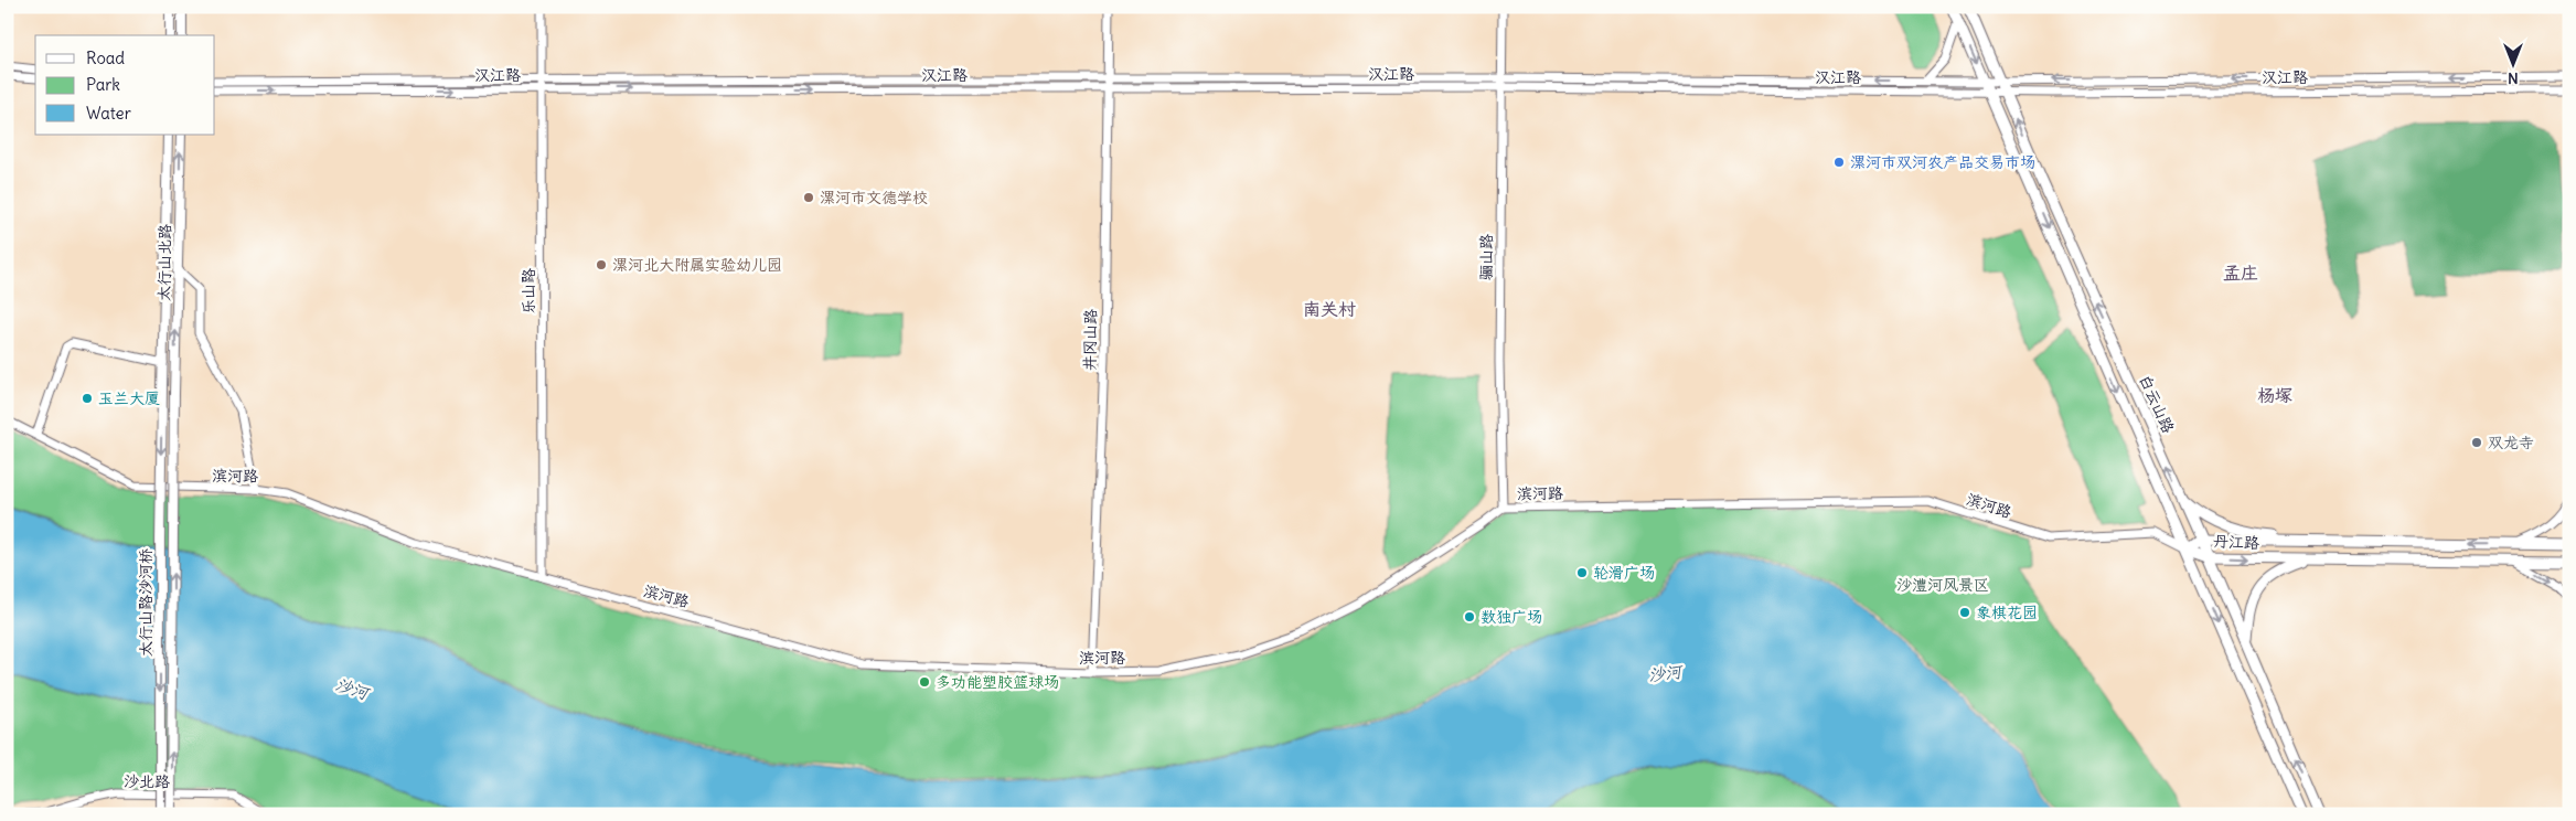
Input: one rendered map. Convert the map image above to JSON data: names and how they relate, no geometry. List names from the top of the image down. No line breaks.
{"streets":{"highway":["白云山路","丹江路"],"main road":["太行山北路","太行山路沙河桥"],"street":["汉江路","骊山路","乐山路","井冈山路","滨河路","沙北路"]},"crossings":[["汉江路","骊山路"],["汉江路","乐山路"],["汉江路","井冈山路"],["汉江路","白云山路"],["骊山路","滨河路"],["太行山北路","太行山路沙河桥"],["乐山路","滨河路"],["井冈山路","滨河路"],["白云山路","滨河路"],["白云山路","丹江路"],["滨河路","丹江路"]],"districts":["孟庄","南关村","杨塚"],"water":["沙河"],"parks":["沙澧河风景区"],"places":["漯河市双河农产品交易市场","漯河市文德学校","漯河北大附属实验幼儿园","玉兰大厦","双龙寺","轮滑广场","象棋花园","数独广场","多功能塑胶篮球场"],"legend":["Road","Park","Water"],"north":"bottom"}
